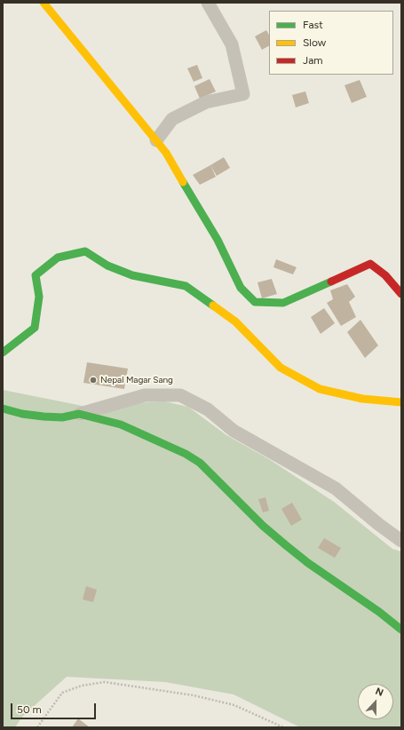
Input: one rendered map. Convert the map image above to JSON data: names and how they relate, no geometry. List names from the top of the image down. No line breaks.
{"places":["Nepal Magar Sang"],"legend":["Fast","Slow","Jam"],"scale_bar":"50 m","north":"top"}
